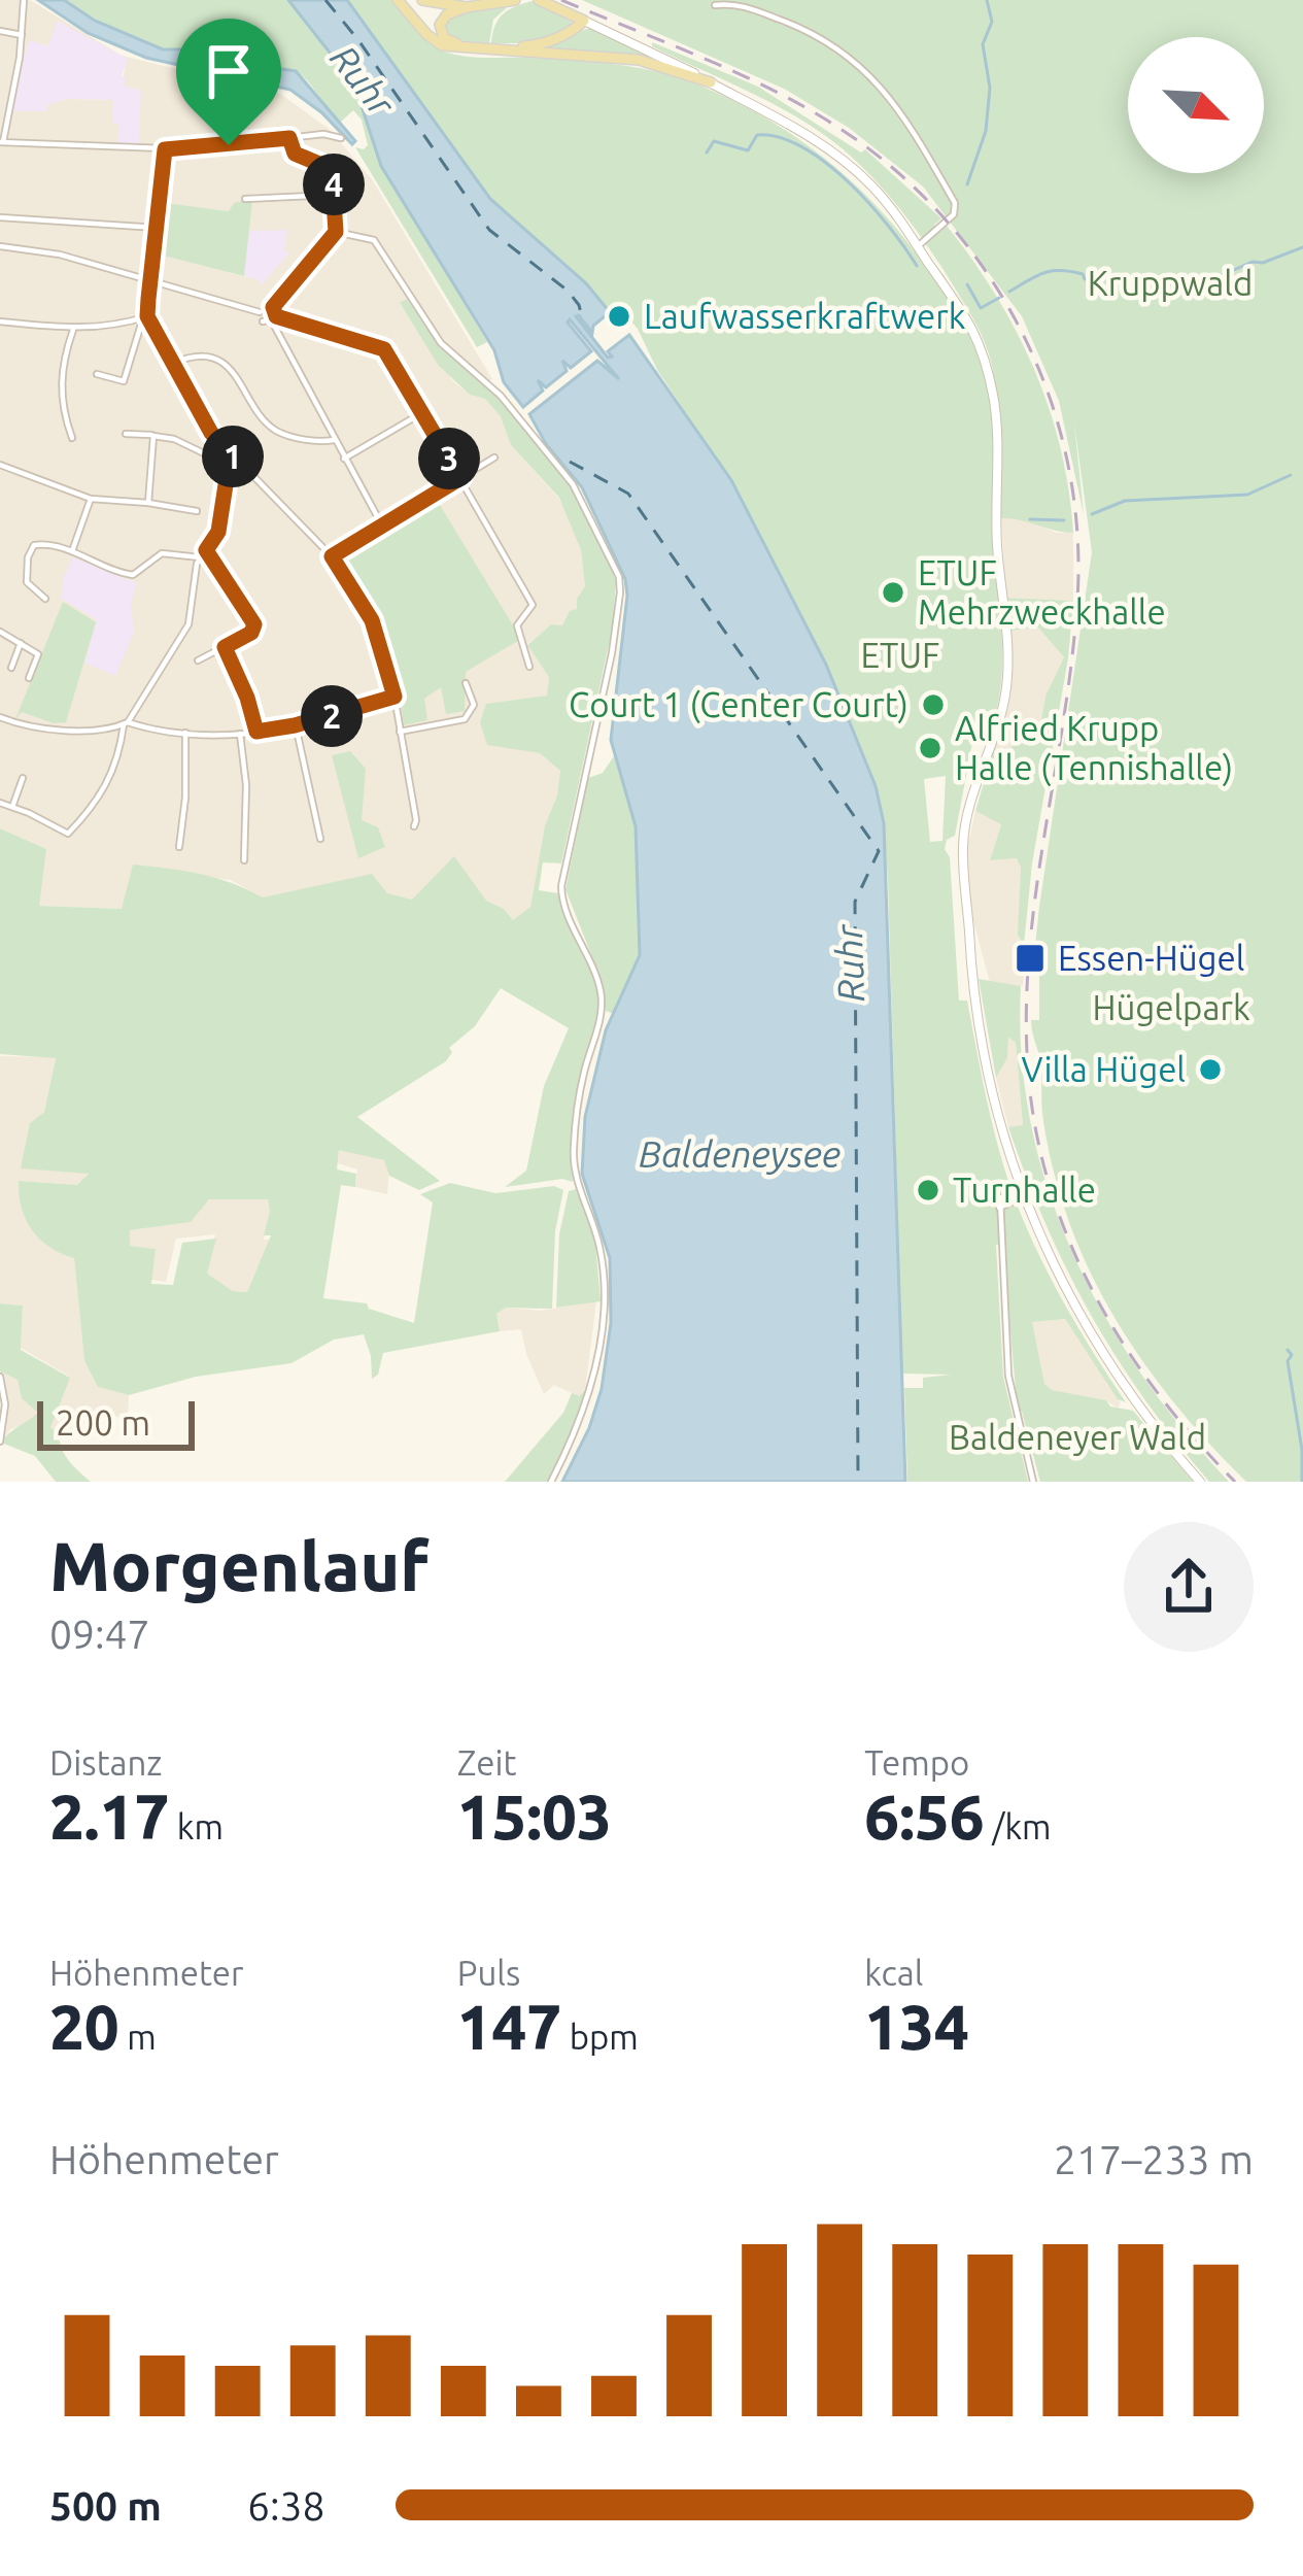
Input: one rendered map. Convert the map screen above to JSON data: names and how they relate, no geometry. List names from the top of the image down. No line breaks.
{"water":["Ruhr","Baldeneysee"],"parks":["Kruppwald","ETUF","Hügelpark","Baldeneyer Wald"],"places":{"other":["Laufwasserkraftwerk","ETUF Mehrzweckhalle","Court 1 (Center Court)","Alfried Krupp Halle (Tennishalle)","Villa Hügel","Turnhalle"],"transit":["Essen-Hügel"]},"scale_bar":"200 m","north":"bottom right","page":{"pins":["4","1","3","2"],"scale":"200 m","heading":["Morgenlauf","09:47"],"stats":[["Distanz","2.17 km"],["Zeit","15:03"],["Tempo","6:56 /km"],["Höhenmeter","20 m"],["Puls","147 bpm"],["kcal","134"]],"chart":["Höhenmeter","217–233 m"],"list":[{"name":"500 m","note":"6:38"}]}}
